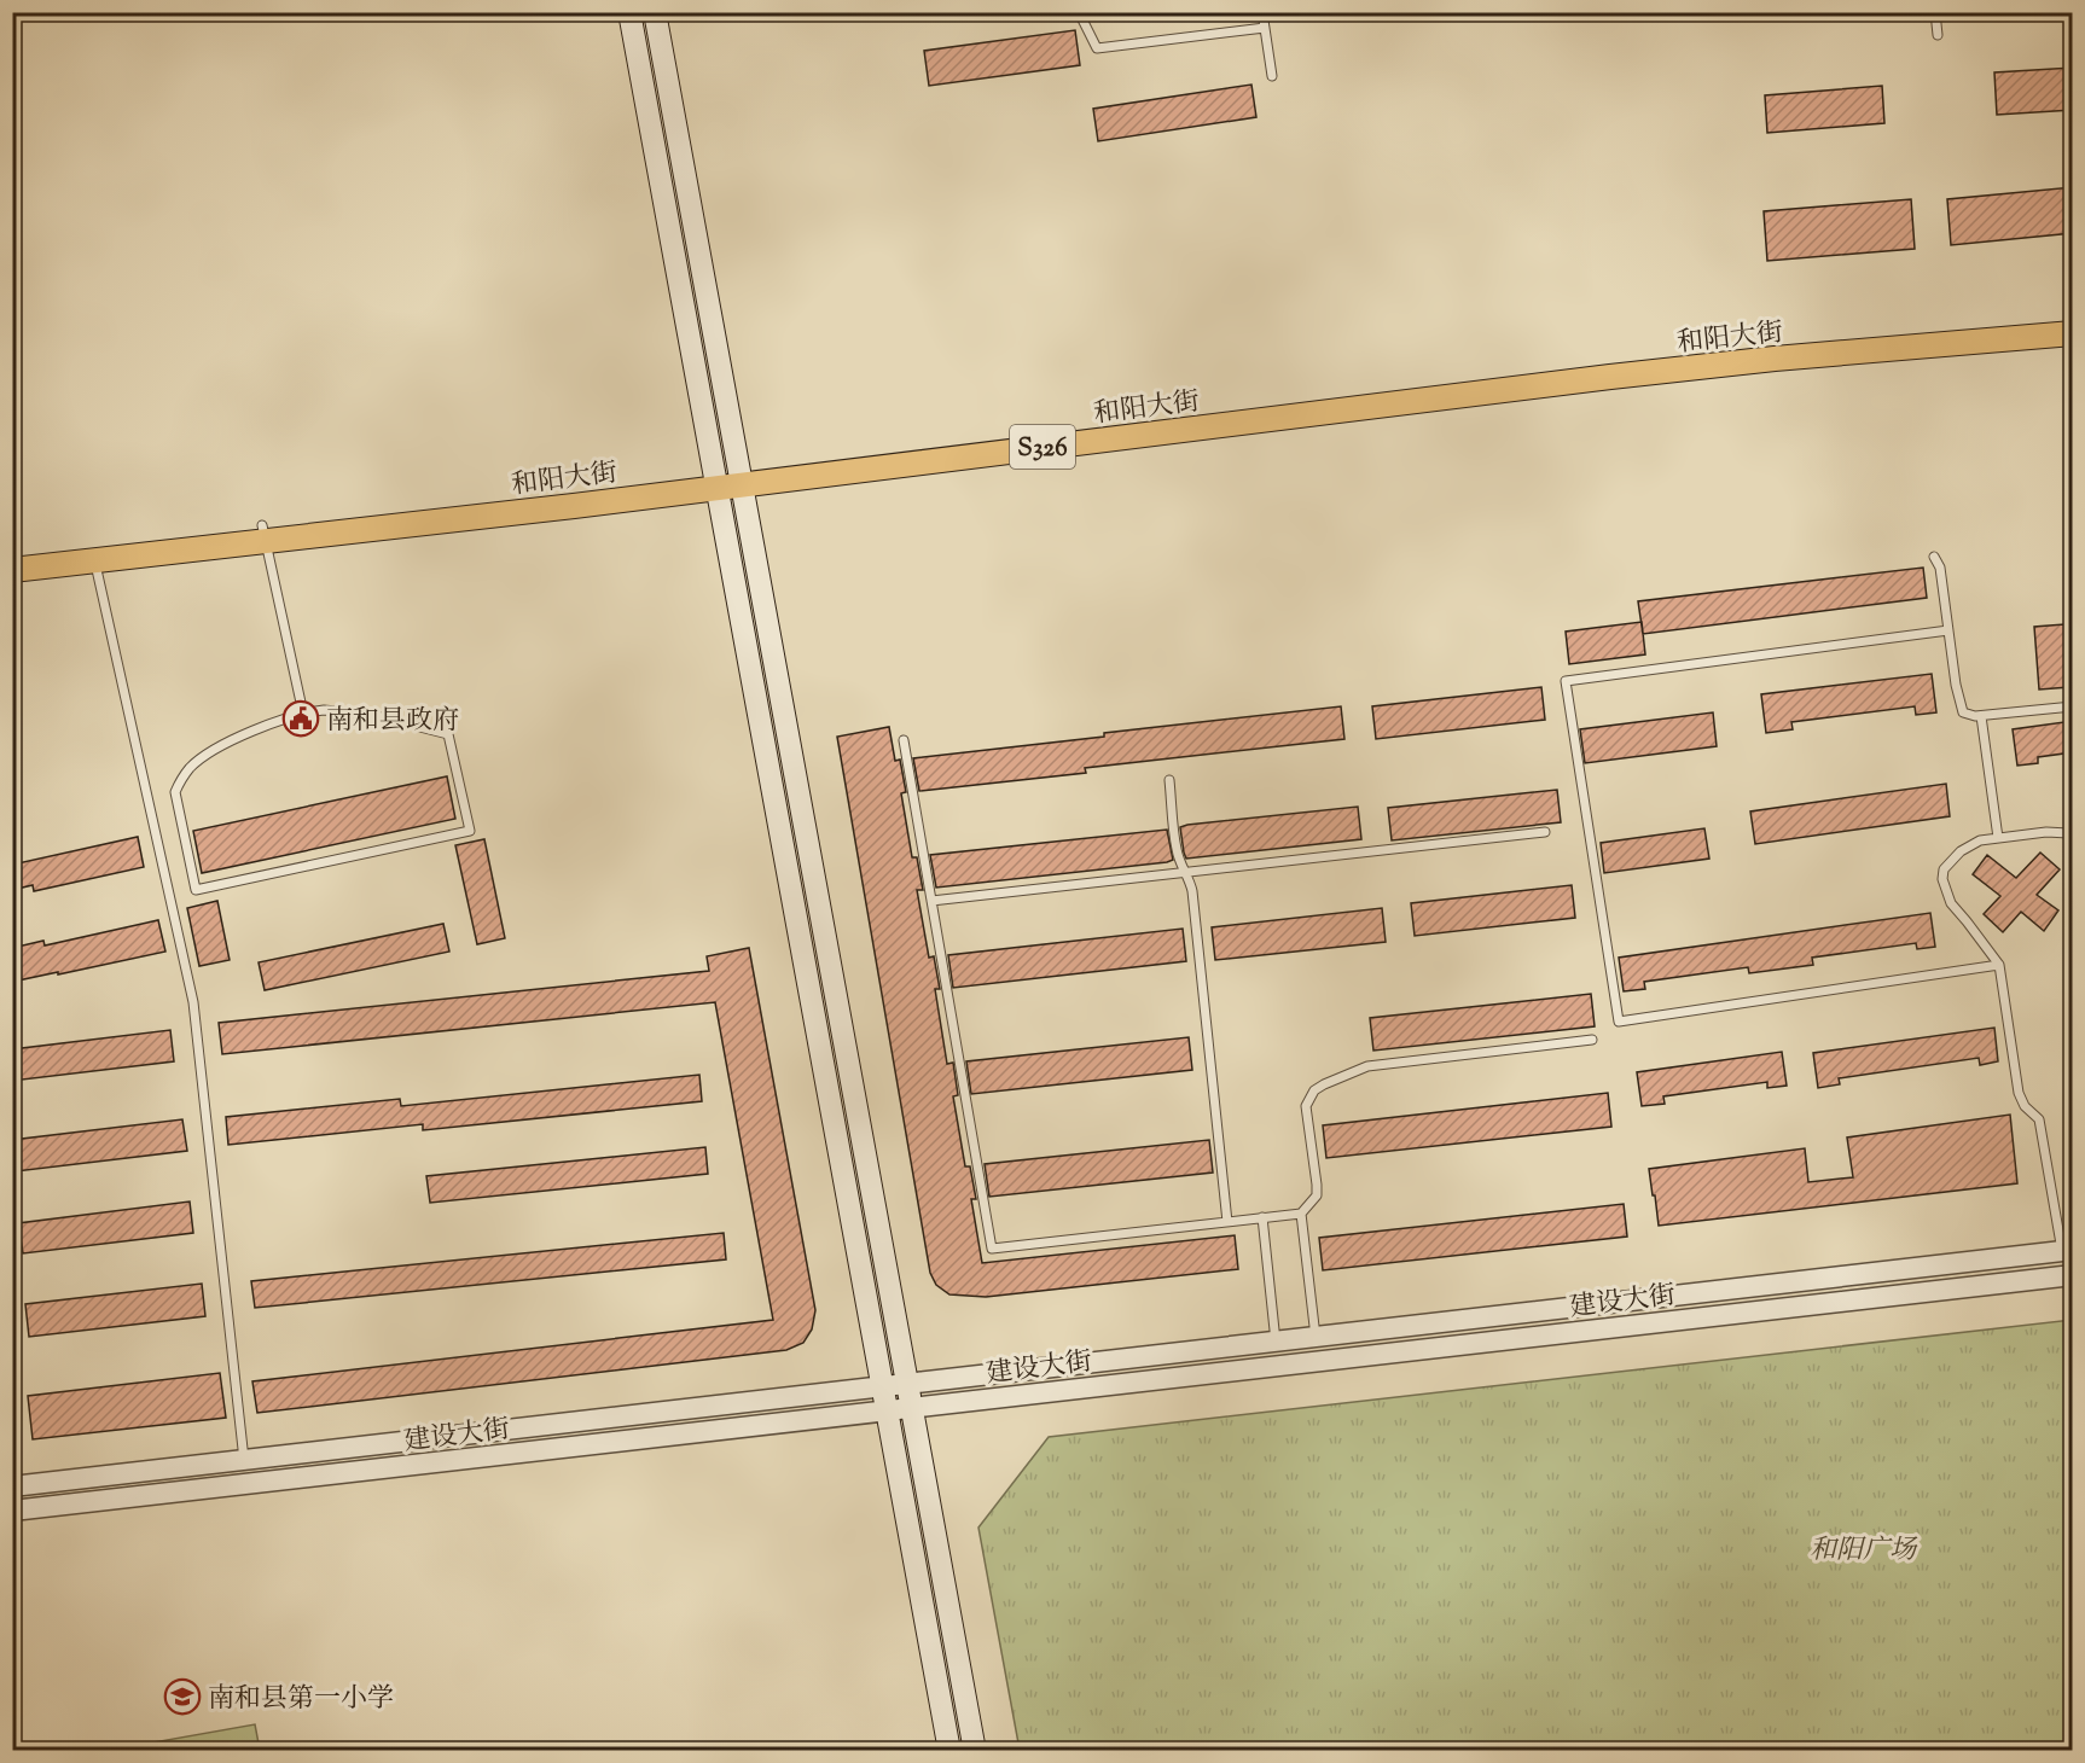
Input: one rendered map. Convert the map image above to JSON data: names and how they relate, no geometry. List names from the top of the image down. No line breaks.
{"streets":{"main road":["和阳大街","S326"],"street":["建设大街"]},"parks":["和阳广场"],"places":{"public building":["南和县政府"],"school or university":["南和县第一小学"]}}
